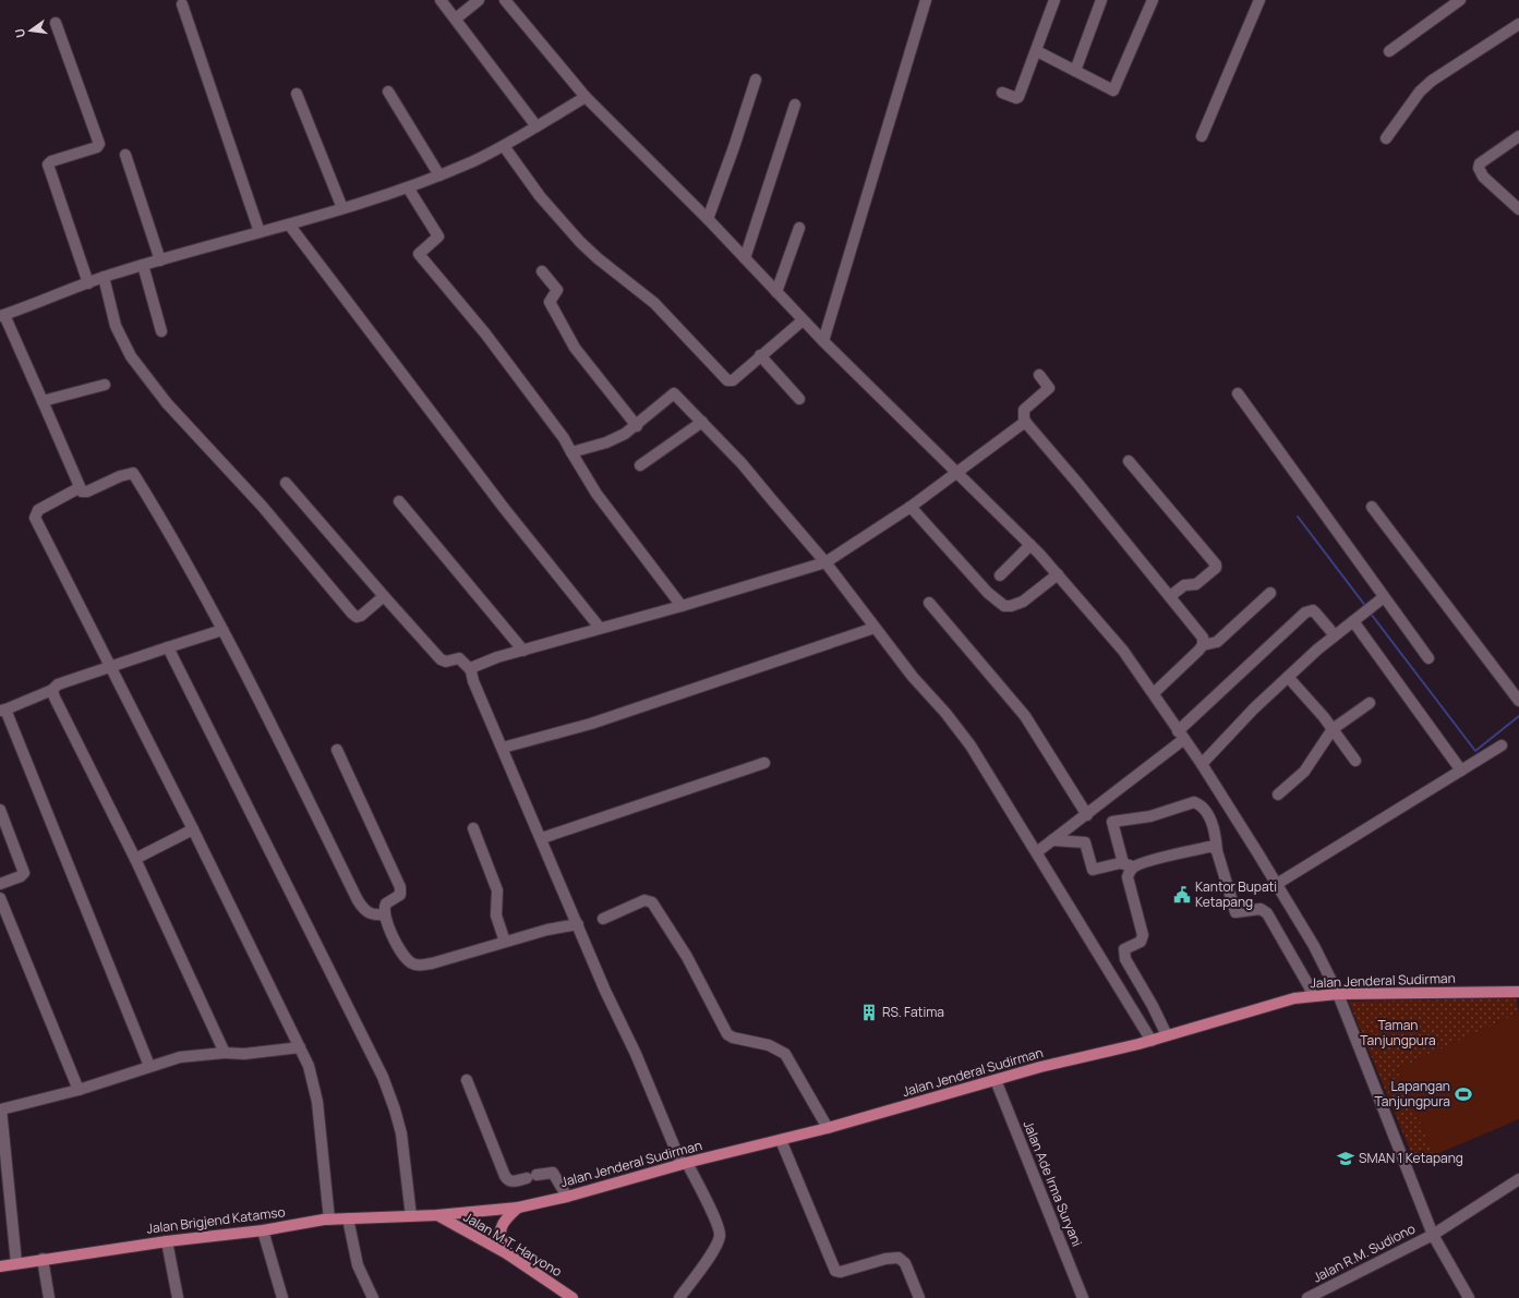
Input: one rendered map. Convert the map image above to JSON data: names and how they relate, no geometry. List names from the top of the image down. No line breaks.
{"streets":{"main road":["Jalan Jenderal Sudirman","Jalan Brigjend Katamso","Jalan M.T. Haryono"],"street":["Jalan Ade Irma Suryani","Jalan R.M. Sudiono"]},"crossings":[["Jalan Jenderal Sudirman","Jalan Ade Irma Suryani"],["Jalan Jenderal Sudirman","Jalan Brigjend Katamso"],["Jalan Jenderal Sudirman","Jalan M.T. Haryono"],["Jalan Brigjend Katamso","Jalan M.T. Haryono"]],"parks":["Taman Tanjungpura"],"places":{"public building":["Kantor Bupati Ketapang"],"building":["RS. Fatima"],"sports":["Lapangan Tanjungpura"],"school or university":["SMAN 1 Ketapang"]},"north":"left"}
